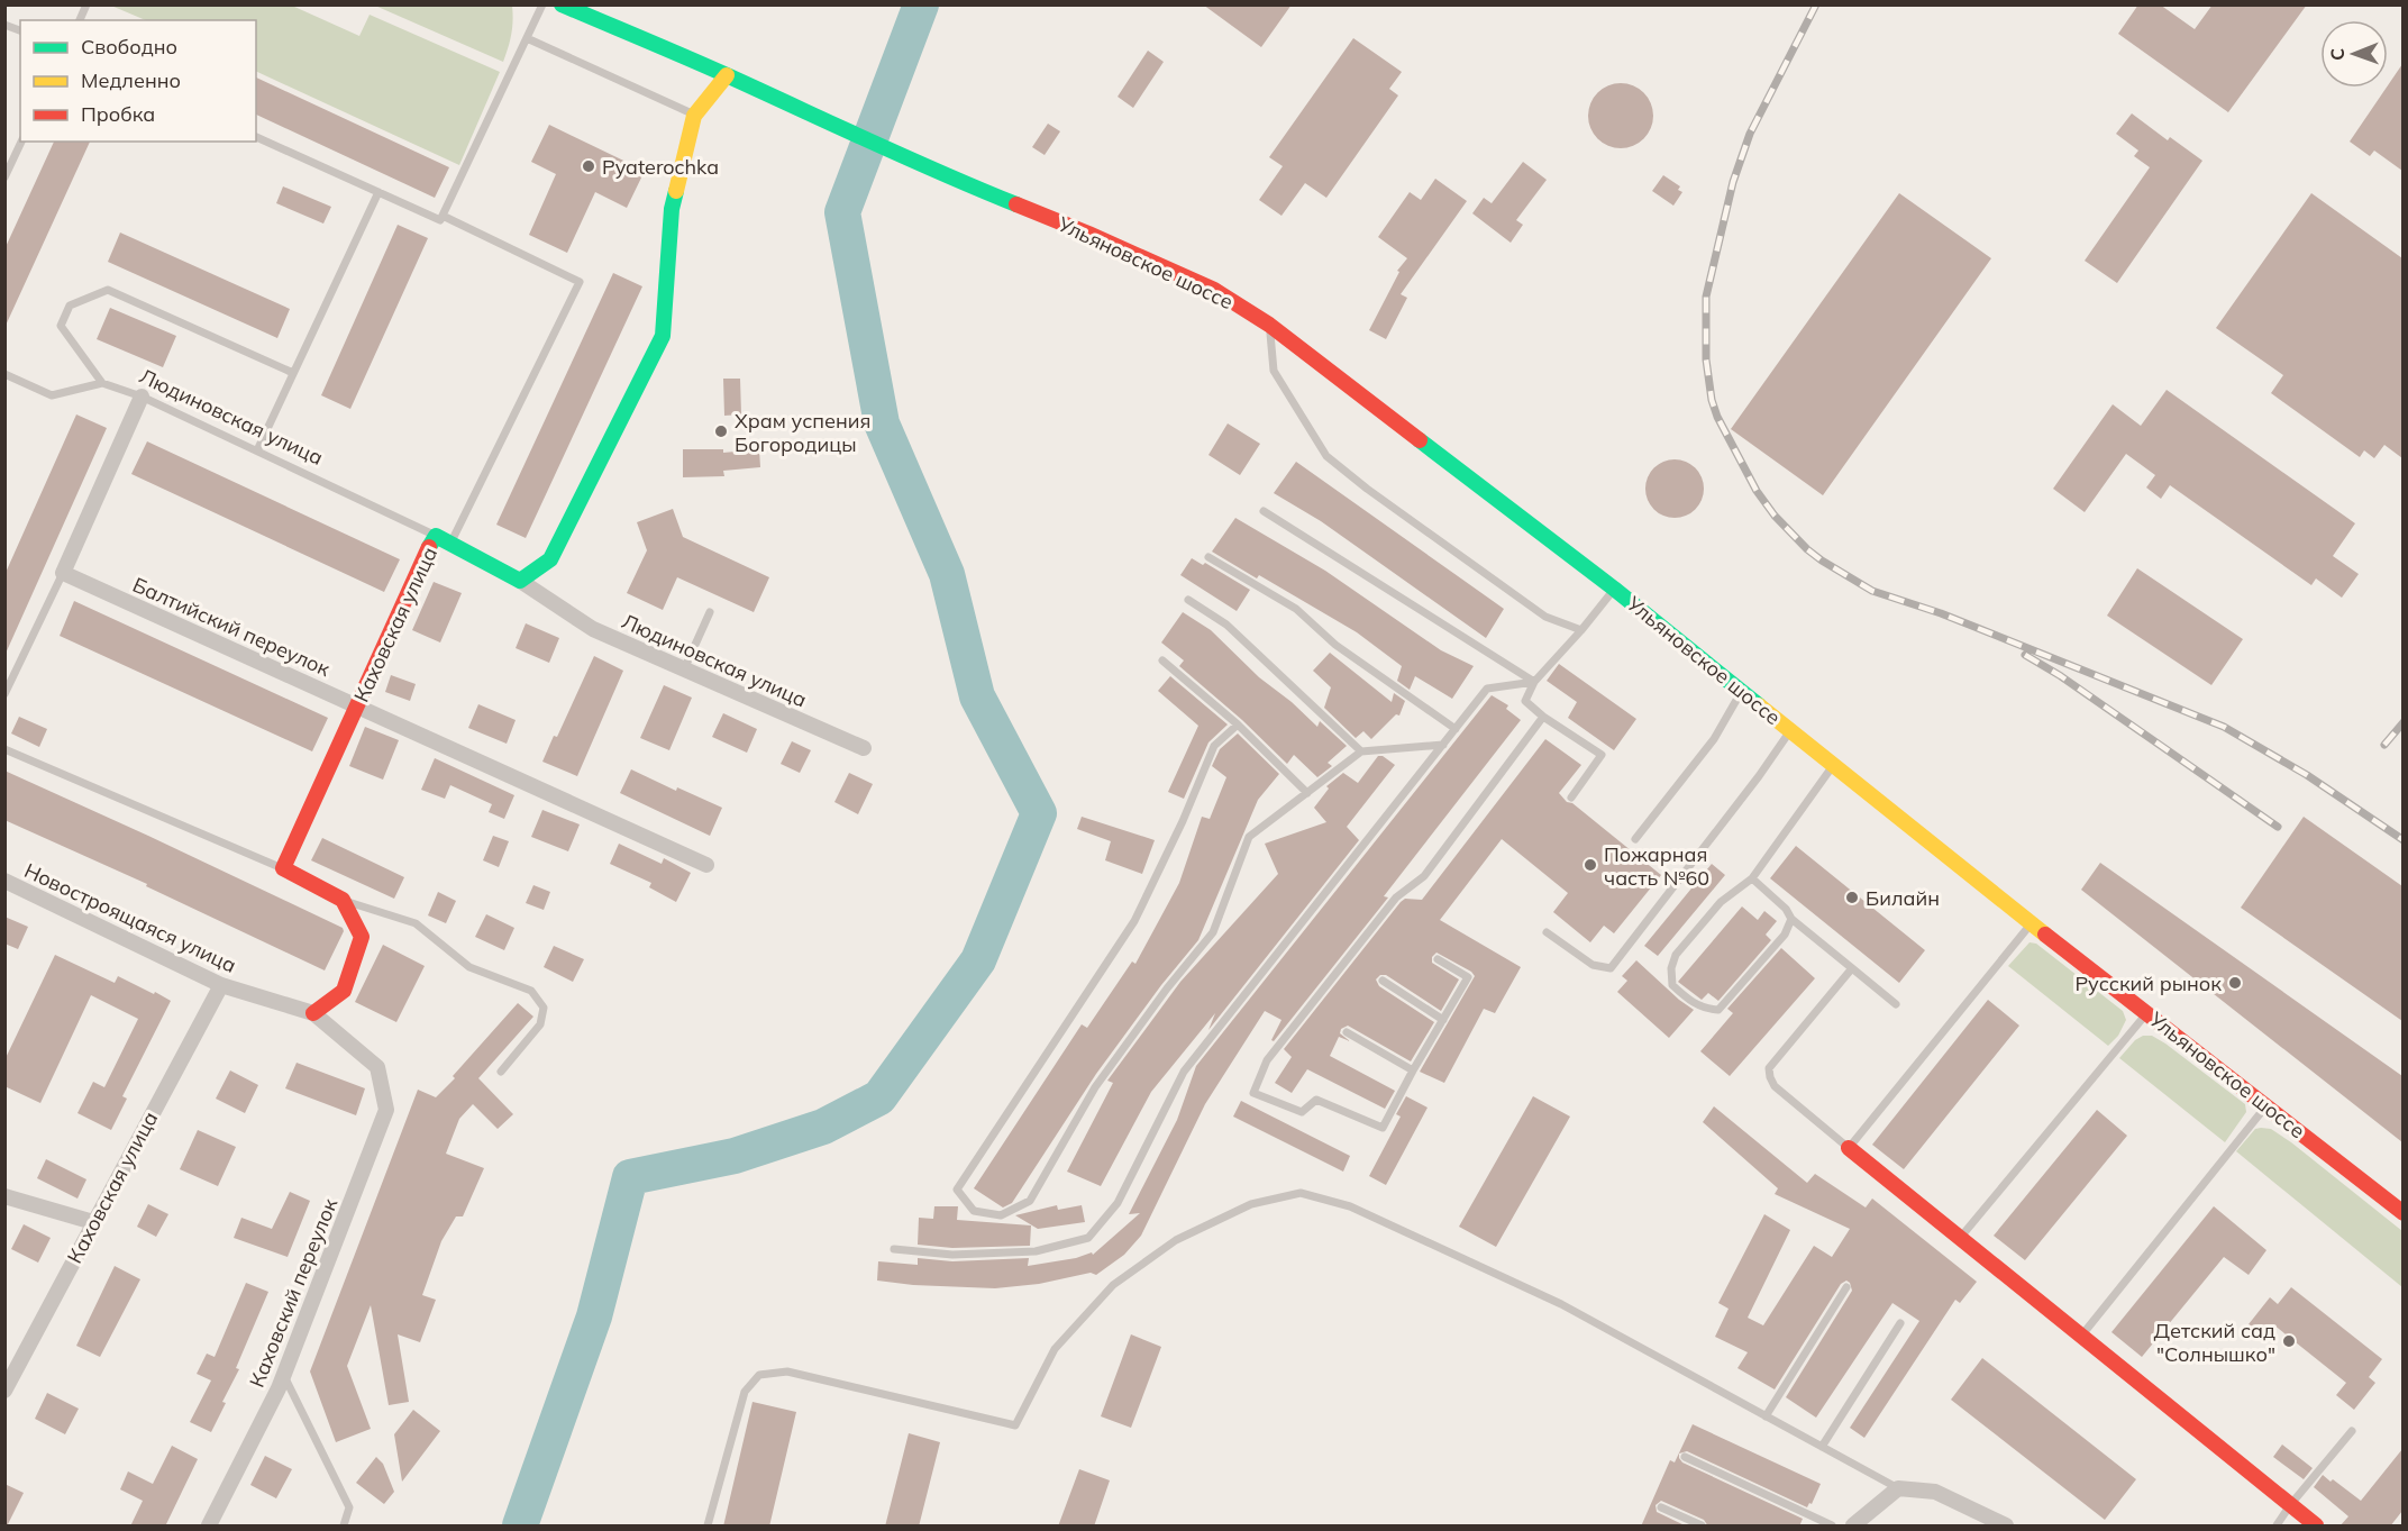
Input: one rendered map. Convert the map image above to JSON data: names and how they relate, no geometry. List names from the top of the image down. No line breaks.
{"streets":{"main road":["Ульяновское шоссе","Каховская улица"],"street":["Людиновская улица","Балтийский переулок","Новостроящаяся улица","Каховский переулок"]},"crossings":[["Людиновская улица","Каховская улица"],["Каховская улица","Балтийский переулок"],["Каховская улица","Новостроящаяся улица"],["Новостроящаяся улица","Каховский переулок"]],"places":["Pyaterochka","Храм успения Богородицы","Пожарная часть №60","Билайн","Русский рынок","Детский сад \"Солнышко\""],"legend":["Свободно","Медленно","Пробка"],"north":"left"}
